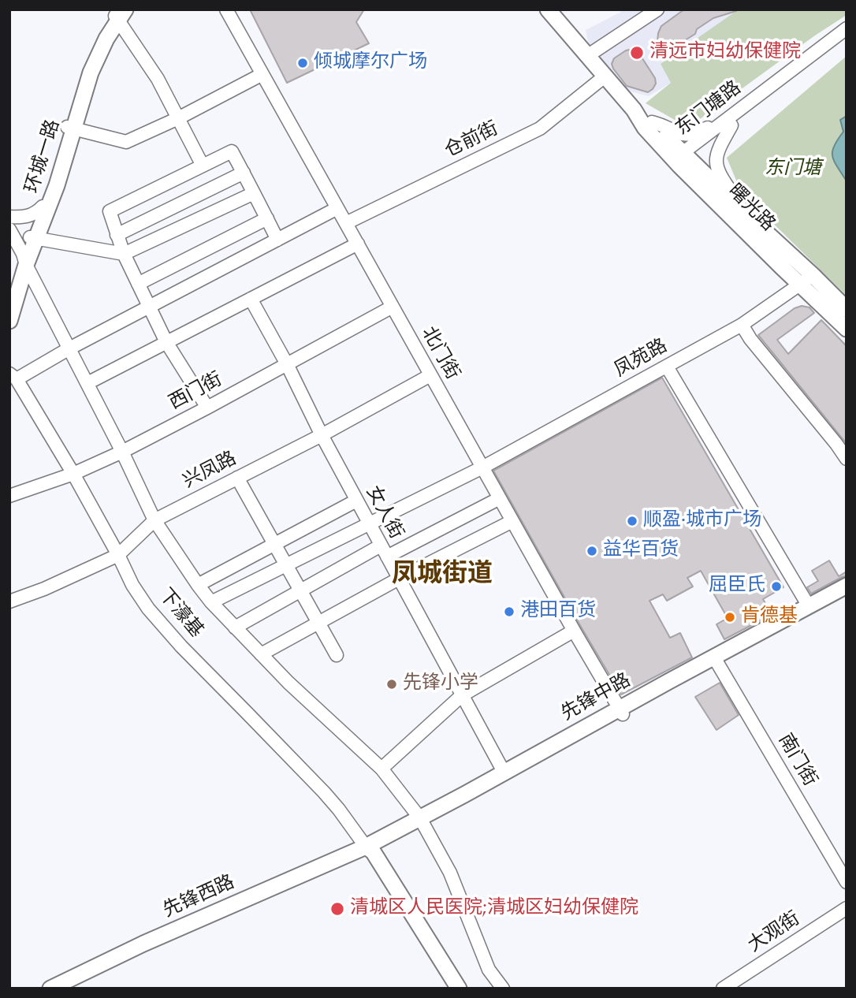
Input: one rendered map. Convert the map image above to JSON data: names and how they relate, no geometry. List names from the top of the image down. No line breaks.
{"streets":{"main road":["环城一路","曙光路","下濠基","先锋中路","先锋西路"],"street":["东门塘路","仓前街","北门街","凤苑路","西门街","兴凤路","女人街","南门街","大观街"]},"crossings":[["东门塘路","曙光路"],["仓前街","曙光路"],["仓前街","北门街"],["曙光路","凤苑路"],["北门街","凤苑路"],["北门街","西门街"],["北门街","兴凤路"],["北门街","先锋中路"],["凤苑路","女人街"],["西门街","女人街"],["西门街","下濠基"],["兴凤路","女人街"],["兴凤路","下濠基"],["女人街","先锋中路"],["下濠基","先锋中路"],["下濠基","先锋西路"],["先锋中路","南门街"],["先锋中路","先锋西路"]],"districts":["凤城街道"],"parks":["东门塘"],"places":["清远市妇幼保健院","倾城摩尔广场","顺盈·城市广场","益华百货","屈臣氏","港田百货","肯德基","先锋小学","清城区人民医院;清城区妇幼保健院"]}
